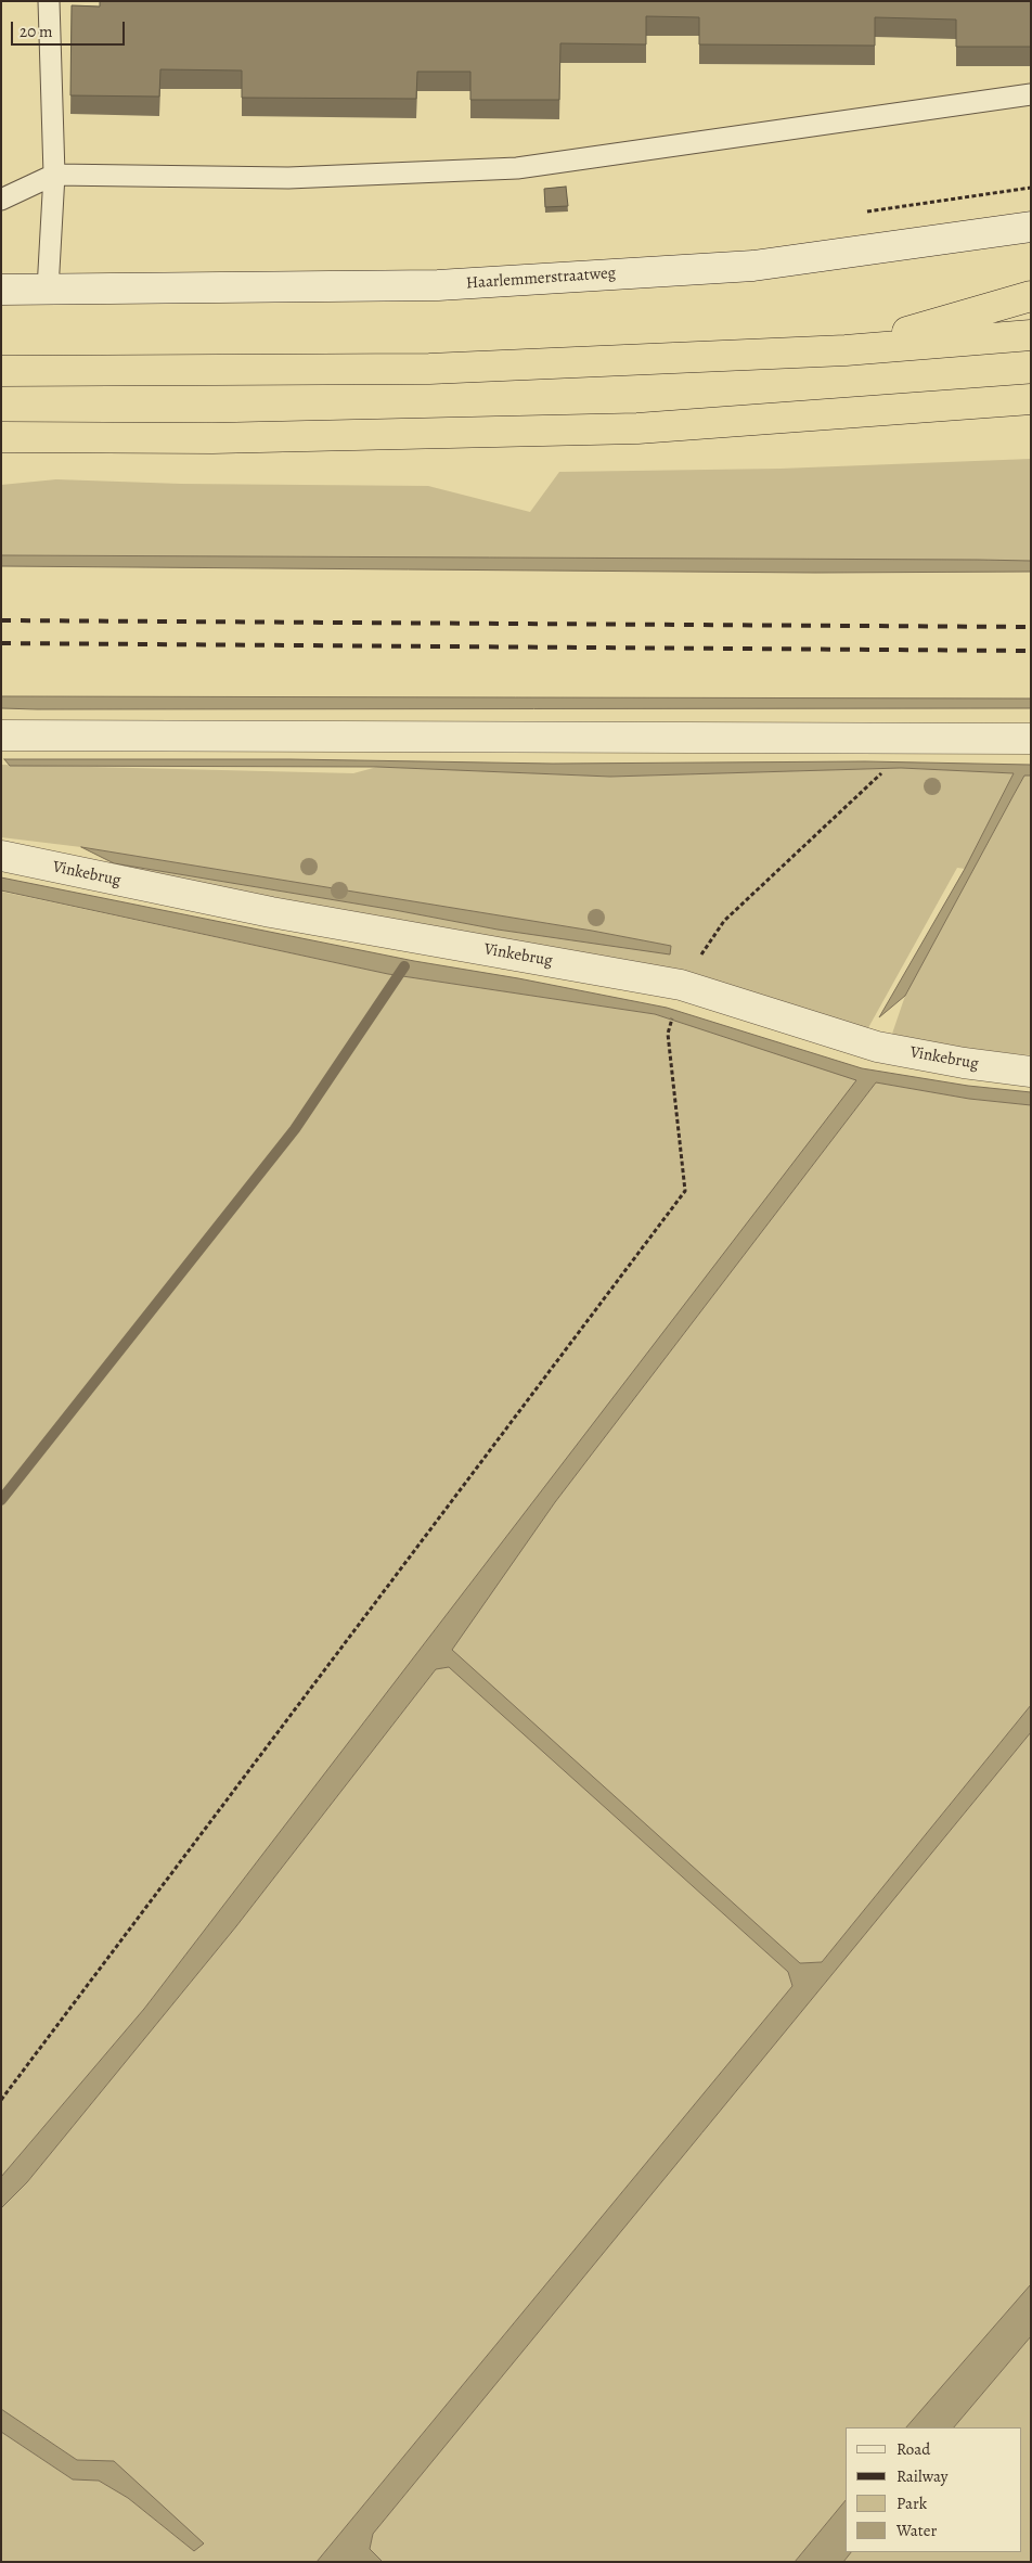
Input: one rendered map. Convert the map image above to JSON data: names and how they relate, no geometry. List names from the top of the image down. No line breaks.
{"streets":{"street":["Haarlemmerstraatweg","Vinkebrug"]},"legend":["Road","Railway","Park","Water"],"scale_bar":"20 m"}
